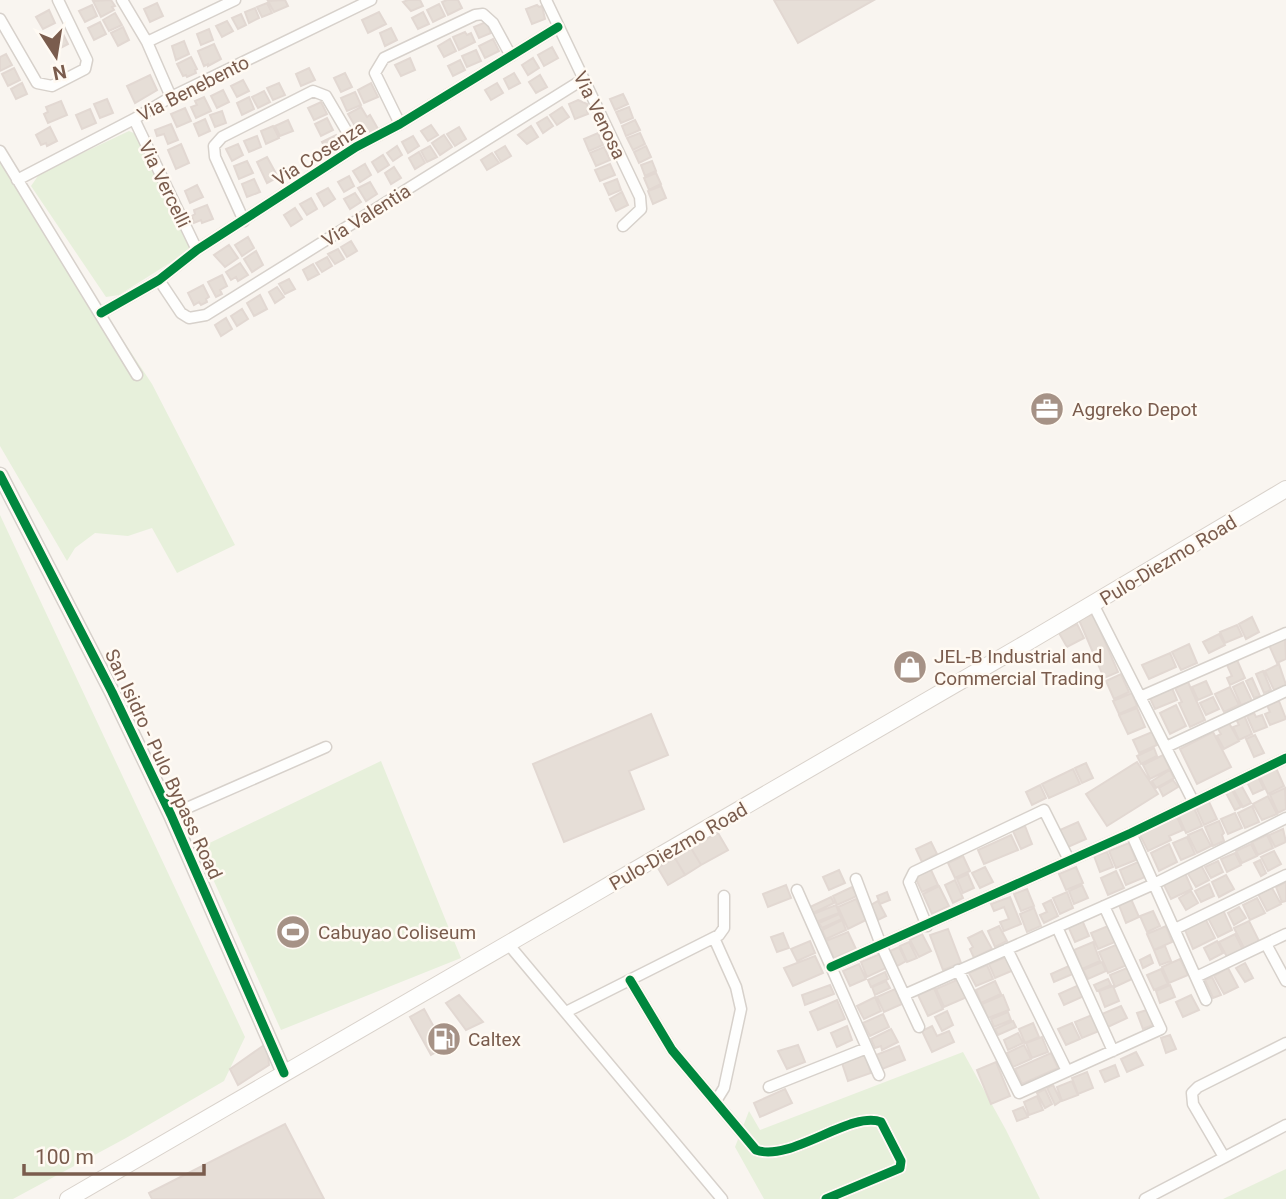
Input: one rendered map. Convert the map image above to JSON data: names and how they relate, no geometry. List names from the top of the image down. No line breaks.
{"streets":{"main road":["Pulo-Diezmo Road"],"street":["Via Benebento","Via Venosa","Via Cosenza","Via Vercelli","Via Valentia","San Isidro - Pulo Bypass Road"]},"crossings":[["Via Benebento","Via Vercelli"],["Via Venosa","Via Cosenza"],["Via Venosa","Via Valentia"],["Via Cosenza","Via Vercelli"],["Via Cosenza","Via Valentia"],["Pulo-Diezmo Road","San Isidro - Pulo Bypass Road"]],"places":{"office":["Aggreko Depot"],"shop":["JEL-B Industrial and Commercial Trading"],"sports":["Cabuyao Coliseum"],"fuel station":["Caltex"]},"scale_bar":"100 m","north":"bottom"}
